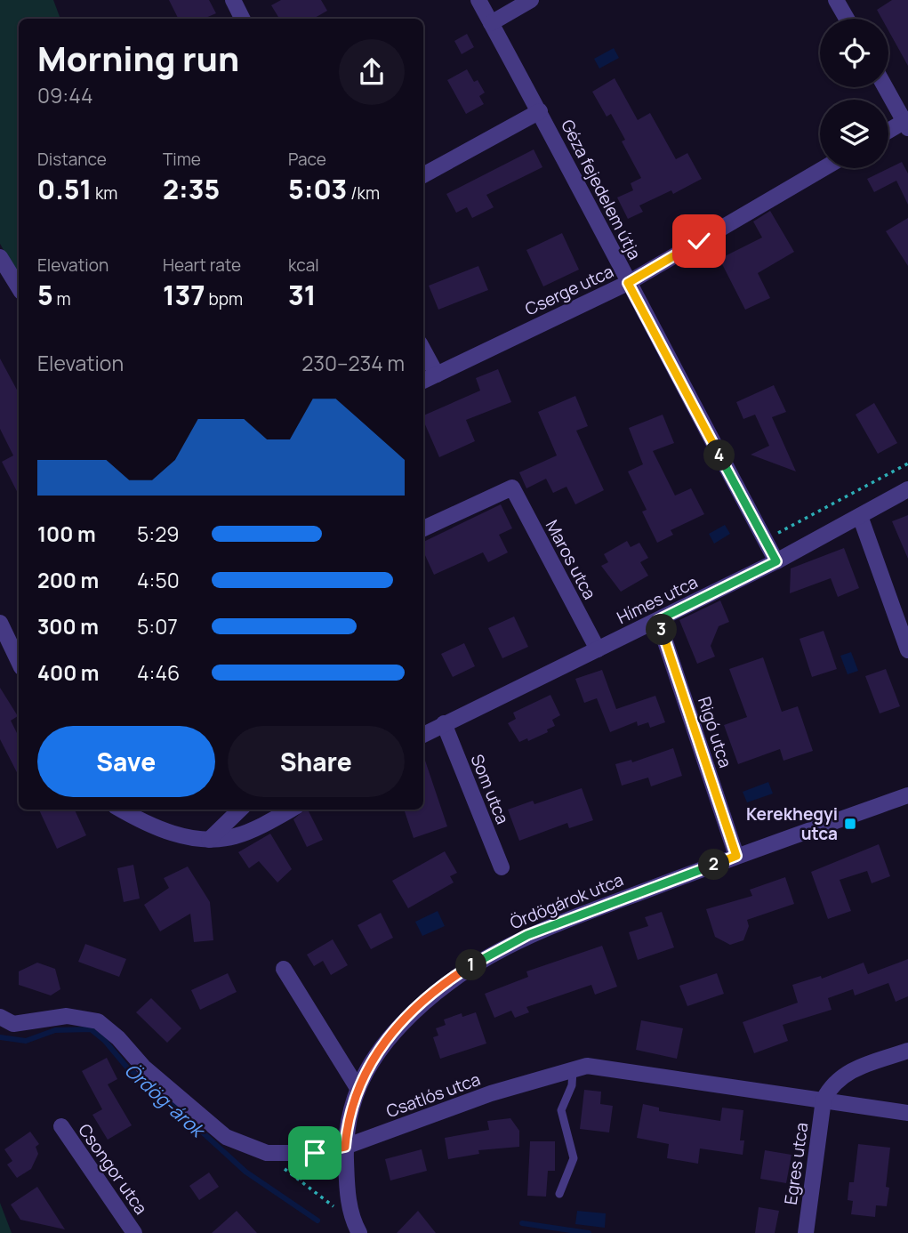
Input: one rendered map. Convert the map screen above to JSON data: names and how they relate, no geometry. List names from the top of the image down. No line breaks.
{"streets":{"street":["Géza fejedelem útja","Cserge utca","Maros utca","Hímes utca","Rigó utca","Som utca","Ördögárok utca","Csatlós utca","Egres utca","Csongor utca"]},"crossings":[["Géza fejedelem útja","Cserge utca"],["Géza fejedelem útja","Hímes utca"],["Maros utca","Hímes utca"],["Hímes utca","Rigó utca"],["Hímes utca","Som utca"],["Rigó utca","Ördögárok utca"],["Ördögárok utca","Csatlós utca"],["Csatlós utca","Egres utca"]],"water":["Ördög-árok"],"places":{"transit":["Kerekhegyi utca"]},"page":{"heading":["Morning run","09:44"],"stats":[["Distance","0.51 km"],["Time","2:35"],["Pace","5:03 /km"],["Elevation","5 m"],["Heart rate","137 bpm"],["kcal","31"]],"chart":["Elevation","230–234 m"],"pins":["4","3","2","1"],"list":[{"name":"100 m","note":"5:29"},{"name":"200 m","note":"4:50"},{"name":"300 m","note":"5:07"},{"name":"400 m","note":"4:46"}],"buttons":["Save","Share"]}}
